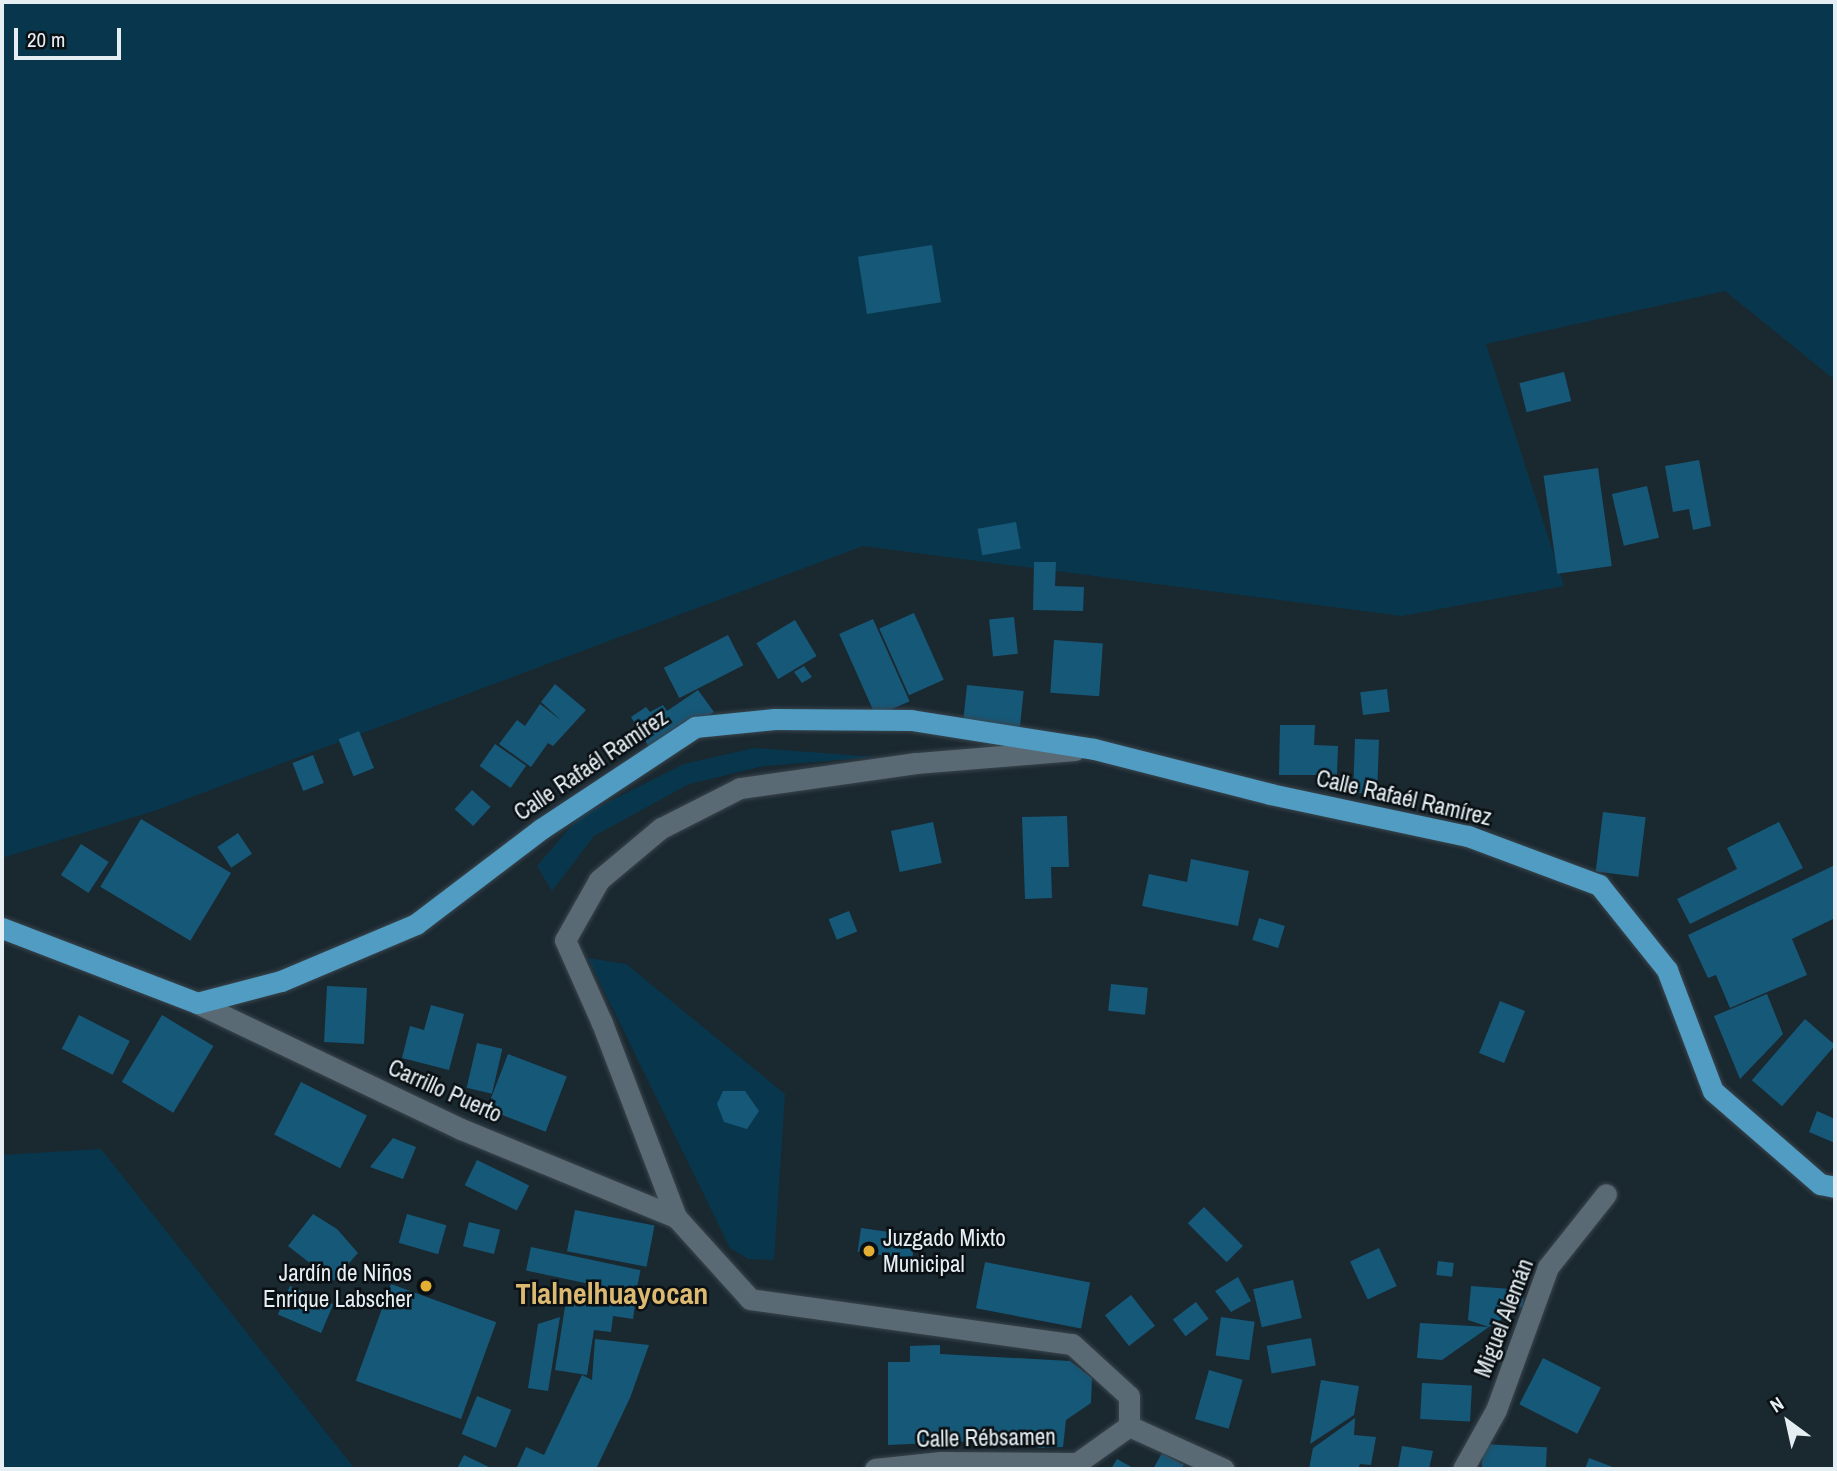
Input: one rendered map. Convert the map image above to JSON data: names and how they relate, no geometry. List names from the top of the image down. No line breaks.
{"streets":{"main road":["Calle Rafaél Ramírez"],"street":["Carrillo Puerto","Miguel Alemán","Calle Rébsamen"]},"crossings":[["Calle Rafaél Ramírez","Carrillo Puerto"]],"districts":["Tlalnelhuayocan"],"places":["Juzgado Mixto Municipal","Jardín de Niños Enrique Labscher"],"scale_bar":"20 m","north":"top left"}
